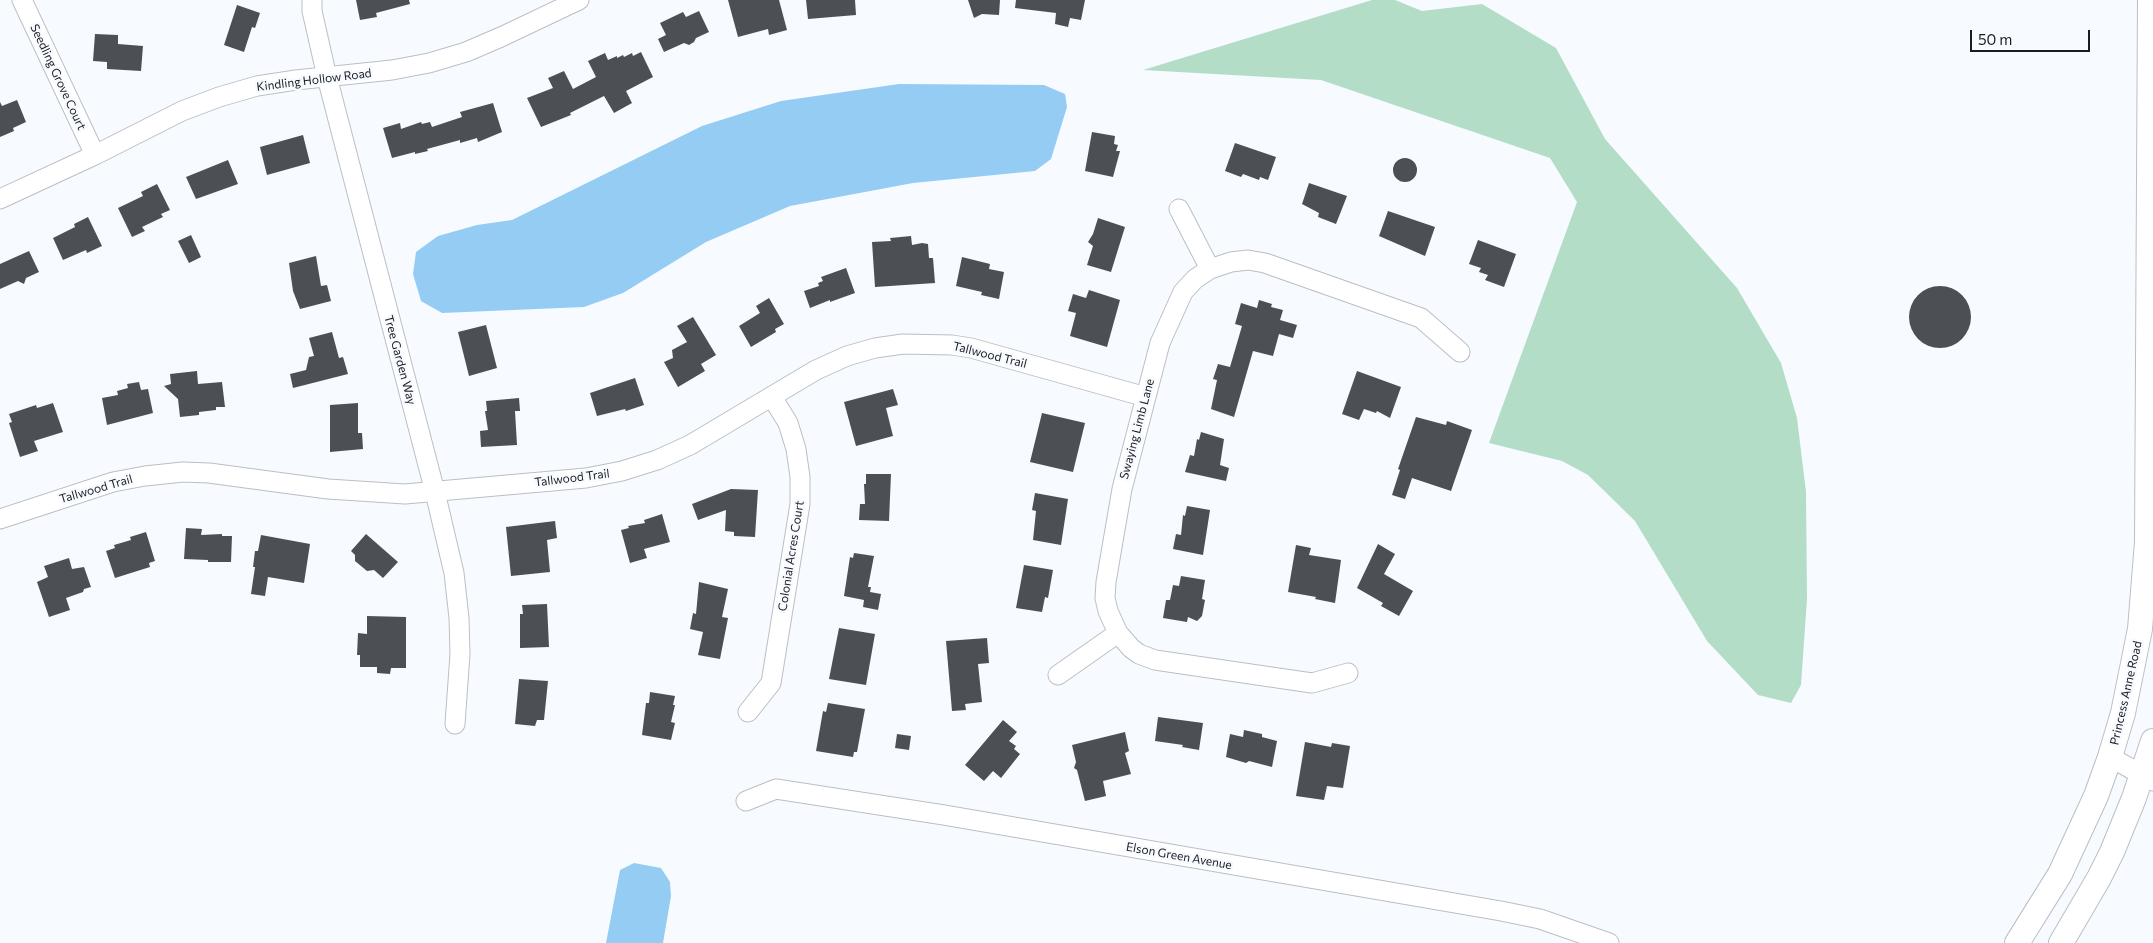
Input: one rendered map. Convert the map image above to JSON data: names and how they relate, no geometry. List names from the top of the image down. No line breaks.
{"streets":{"main road":["Princess Anne Road"],"street":["Seedling Grove Court","Kindling Hollow Road","Tallwood Trail","Tree Garden Way","Swaying Limb Lane","Colonial Acres Court","Elson Green Avenue"]},"crossings":[["Seedling Grove Court","Kindling Hollow Road"],["Kindling Hollow Road","Tree Garden Way"],["Tallwood Trail","Tree Garden Way"],["Tallwood Trail","Swaying Limb Lane"],["Tallwood Trail","Colonial Acres Court"]],"scale_bar":"50 m"}
